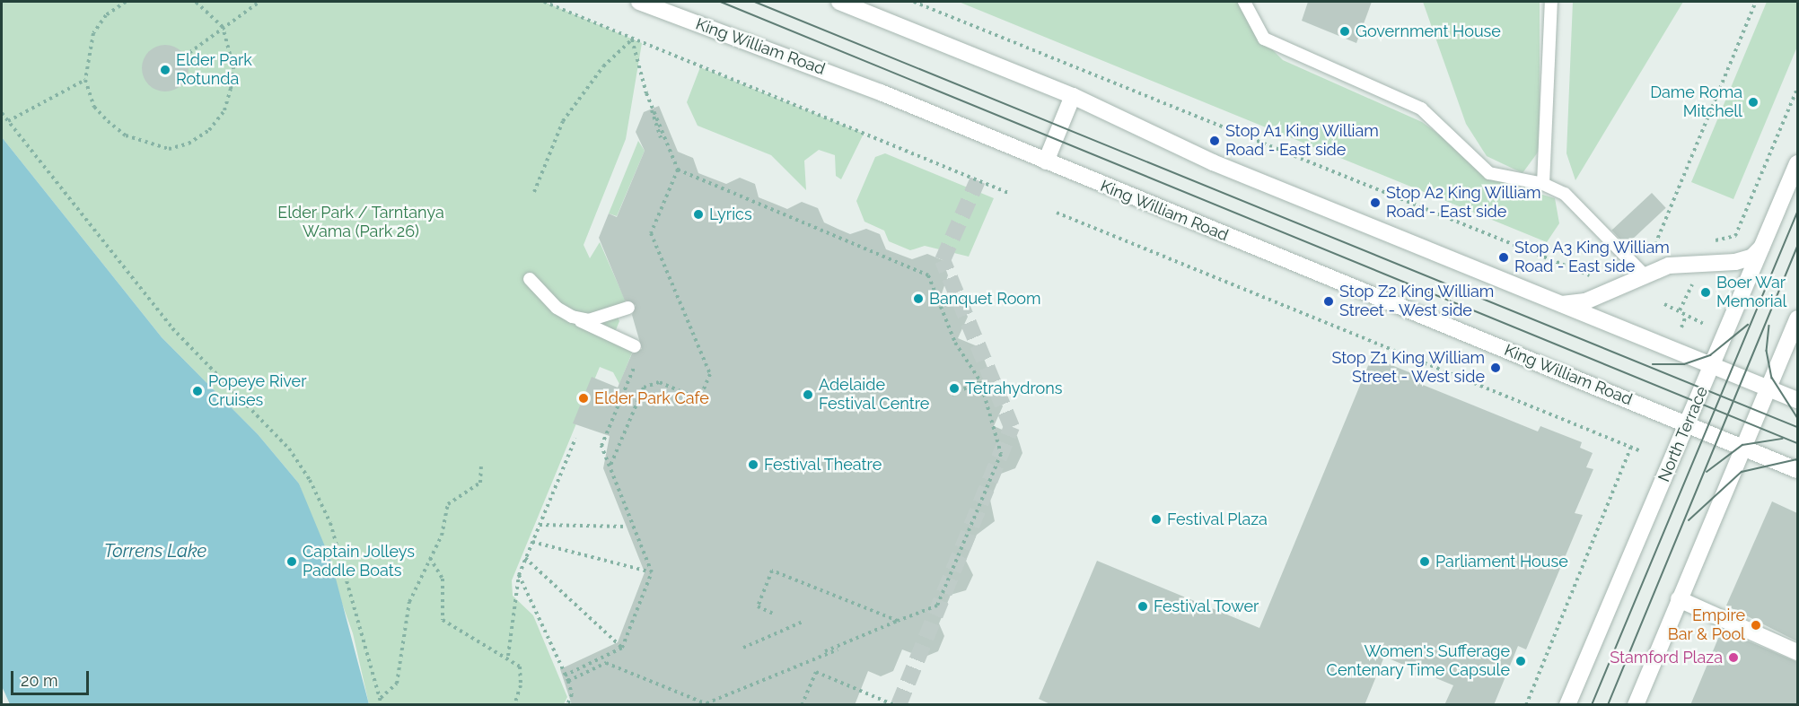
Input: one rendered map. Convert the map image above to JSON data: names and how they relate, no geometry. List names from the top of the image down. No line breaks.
{"streets":{"main road":["King William Road","North Terrace"]},"crossings":[["King William Road","North Terrace"]],"water":["Torrens Lake"],"parks":["Elder Park / Tarntanya Wama (Park 26)"],"places":["Government House","Elder Park Rotunda","Dame Roma Mitchell","Stop A1 King William Road - East side","Stop A2 King William Road - East side","Lyrics","Stop A3 King William Road - East side","Boer War Memorial","Banquet Room","Stop Z2 King William Street - West side","Stop Z1 King William Street - West side","Tetrahydrons","Popeye River Cruises","Adelaide Festival Centre","Elder Park Cafe","Festival Theatre","Festival Plaza","Captain Jolleys Paddle Boats","Parliament House","Festival Tower","Empire Bar & Pool","Stamford Plaza","Women's Sufferage Centenary Time Capsule"],"scale_bar":"20 m"}
